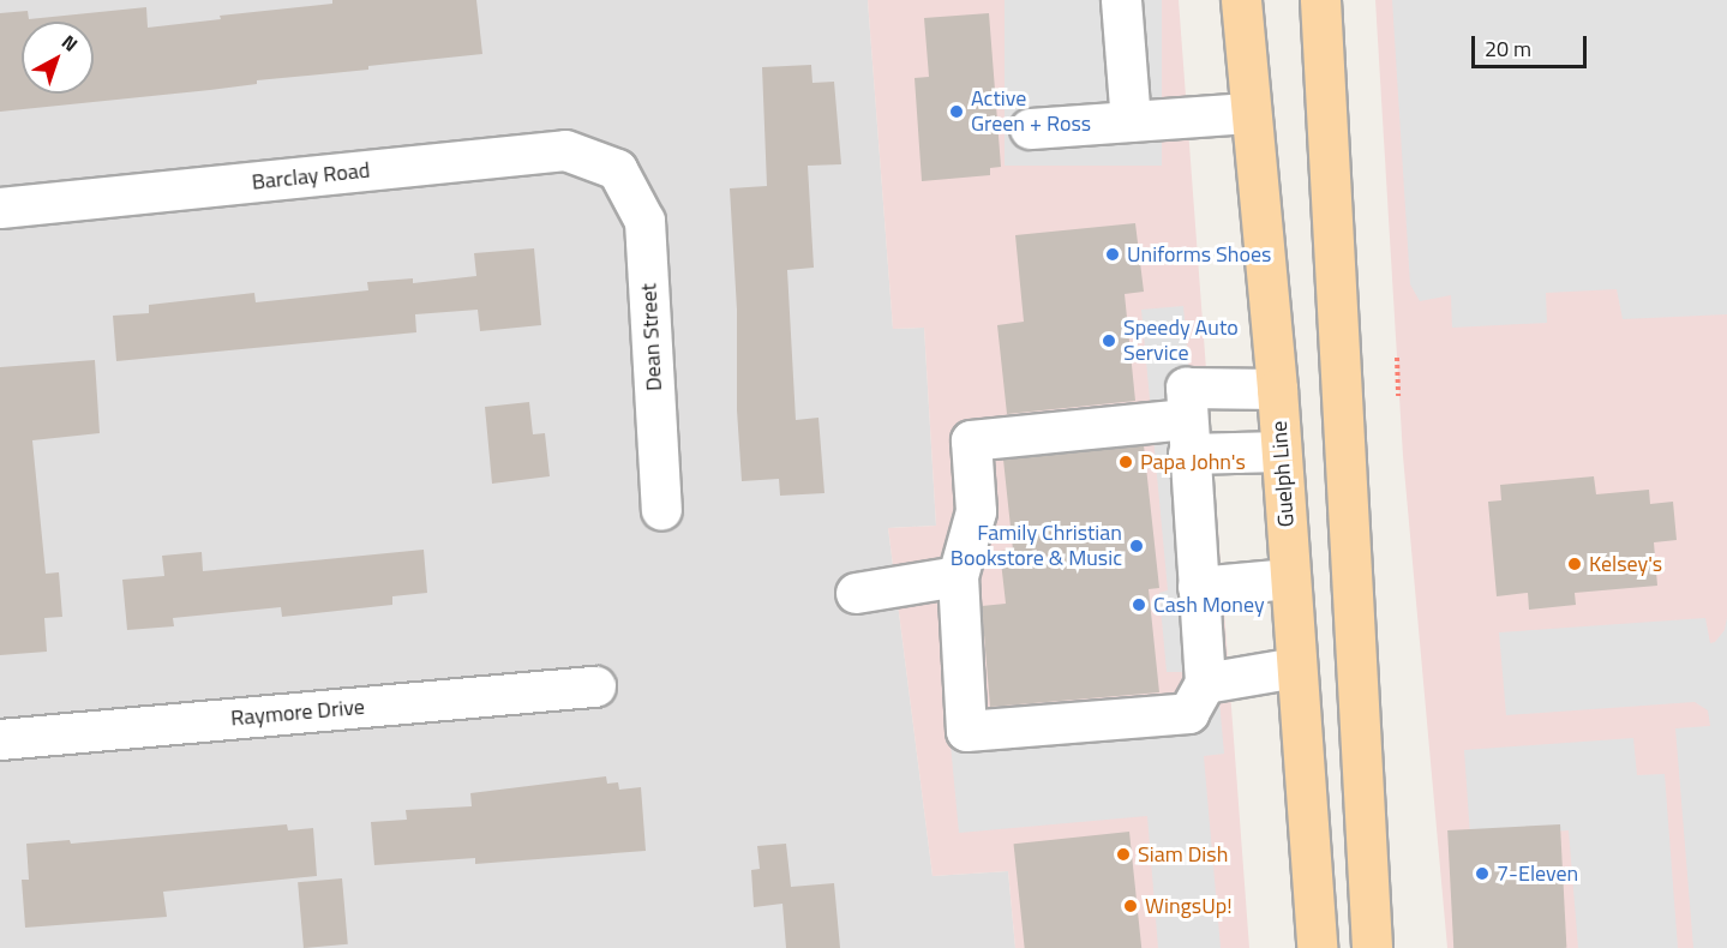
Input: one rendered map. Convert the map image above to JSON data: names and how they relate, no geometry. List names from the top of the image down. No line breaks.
{"streets":{"main road":["Guelph Line"],"street":["Barclay Road","Dean Street","Raymore Drive"]},"crossings":[["Barclay Road","Dean Street"]],"places":["Active Green + Ross","Uniforms Shoes","Speedy Auto Service","Papa John's","Family Christian Bookstore & Music","Kelsey's","Cash Money","Siam Dish","7-Eleven","WingsUp!"],"scale_bar":"20 m","north":"top right"}
